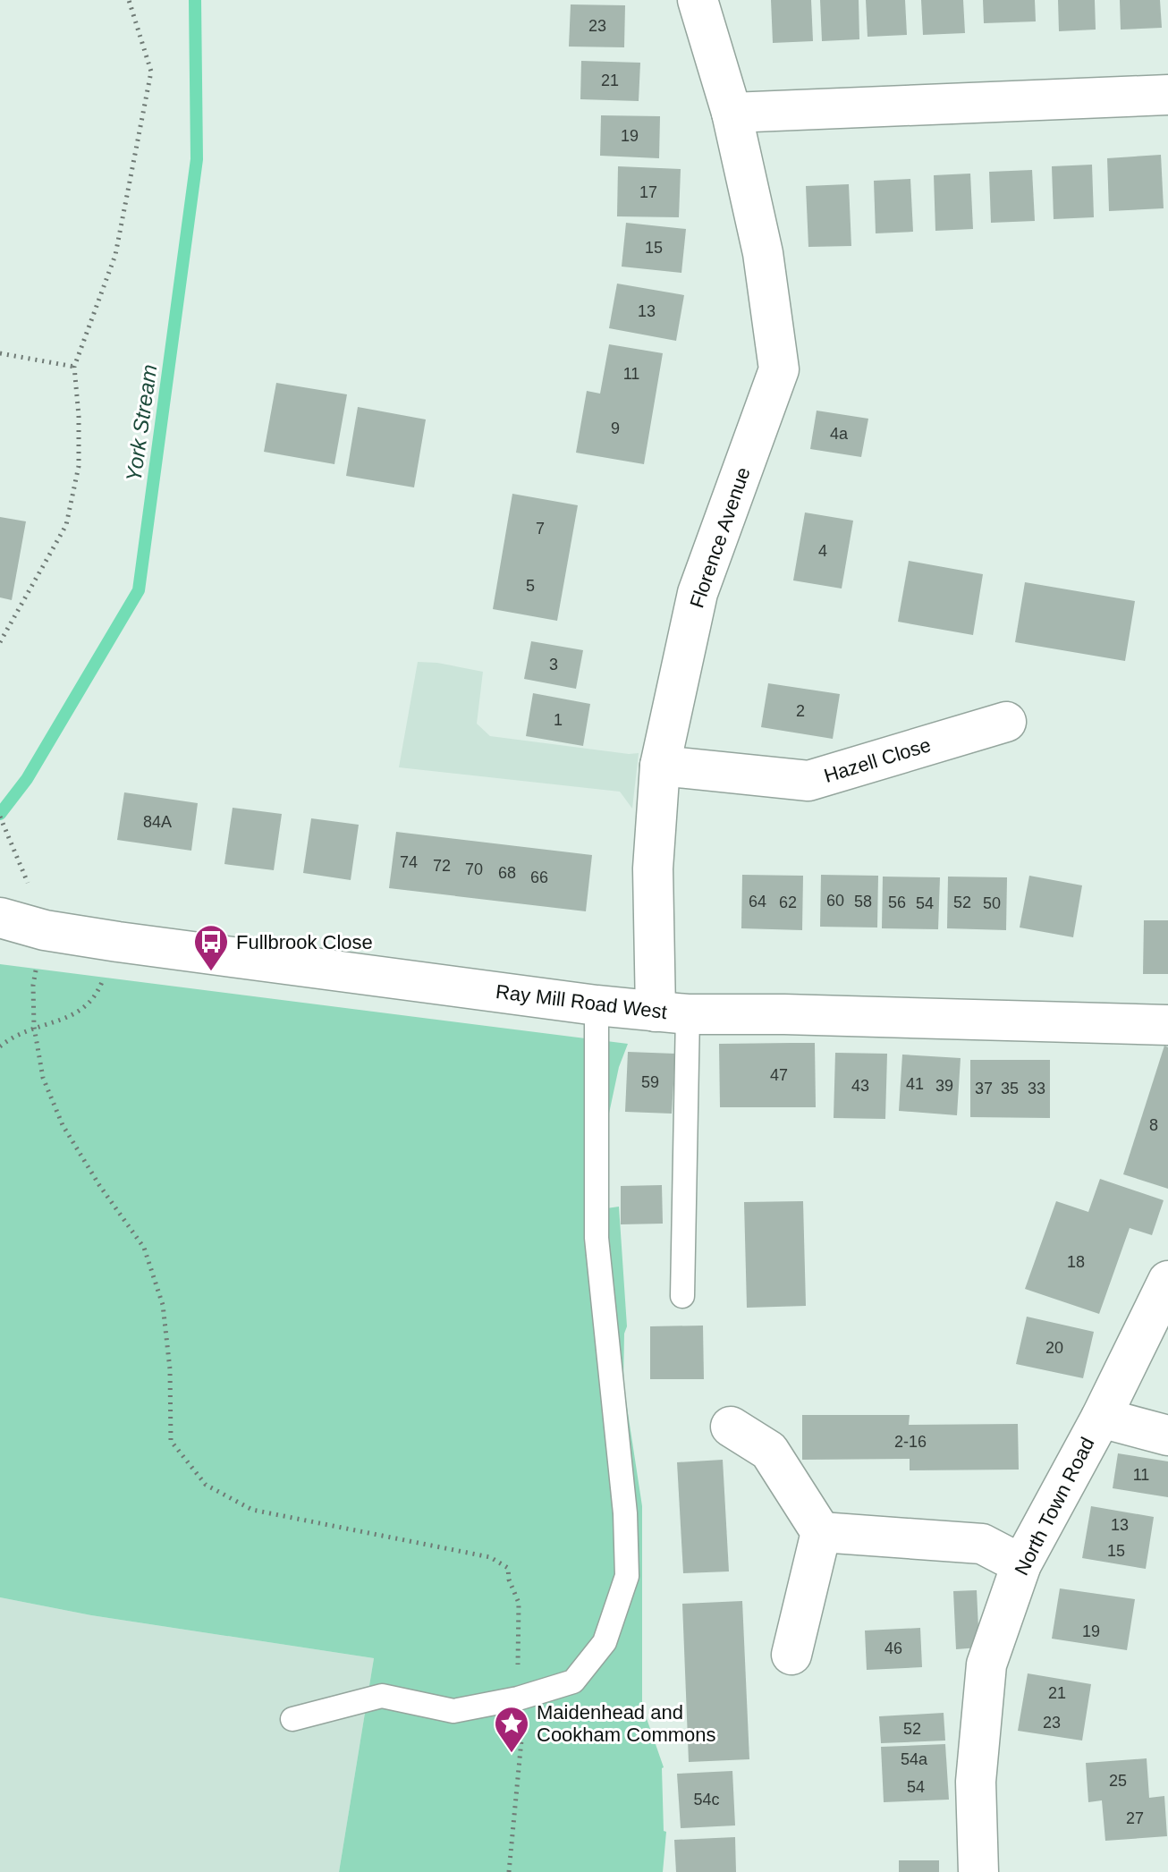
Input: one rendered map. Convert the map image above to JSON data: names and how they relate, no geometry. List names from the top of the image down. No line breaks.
{"streets":{"street":["Florence Avenue","Hazell Close","Ray Mill Road West","North Town Road"]},"crossings":[["Florence Avenue","Hazell Close"],["Florence Avenue","Ray Mill Road West"]],"water":["York Stream"],"places":{"bus stop":["Fullbrook Close"],"place":["Maidenhead and Cookham Commons"]},"house_numbers":["23","21","19","17","15","13","11","9","4a","7","4","5","3","2","1","84A","74","72","70","68","66","60","64","58","62","56","52","54","50","47","59","41","43","39","37","35","33","8","18","20","2-16","11","13","15","19","46","21","23","52","54a","25","54","54c","27"]}
